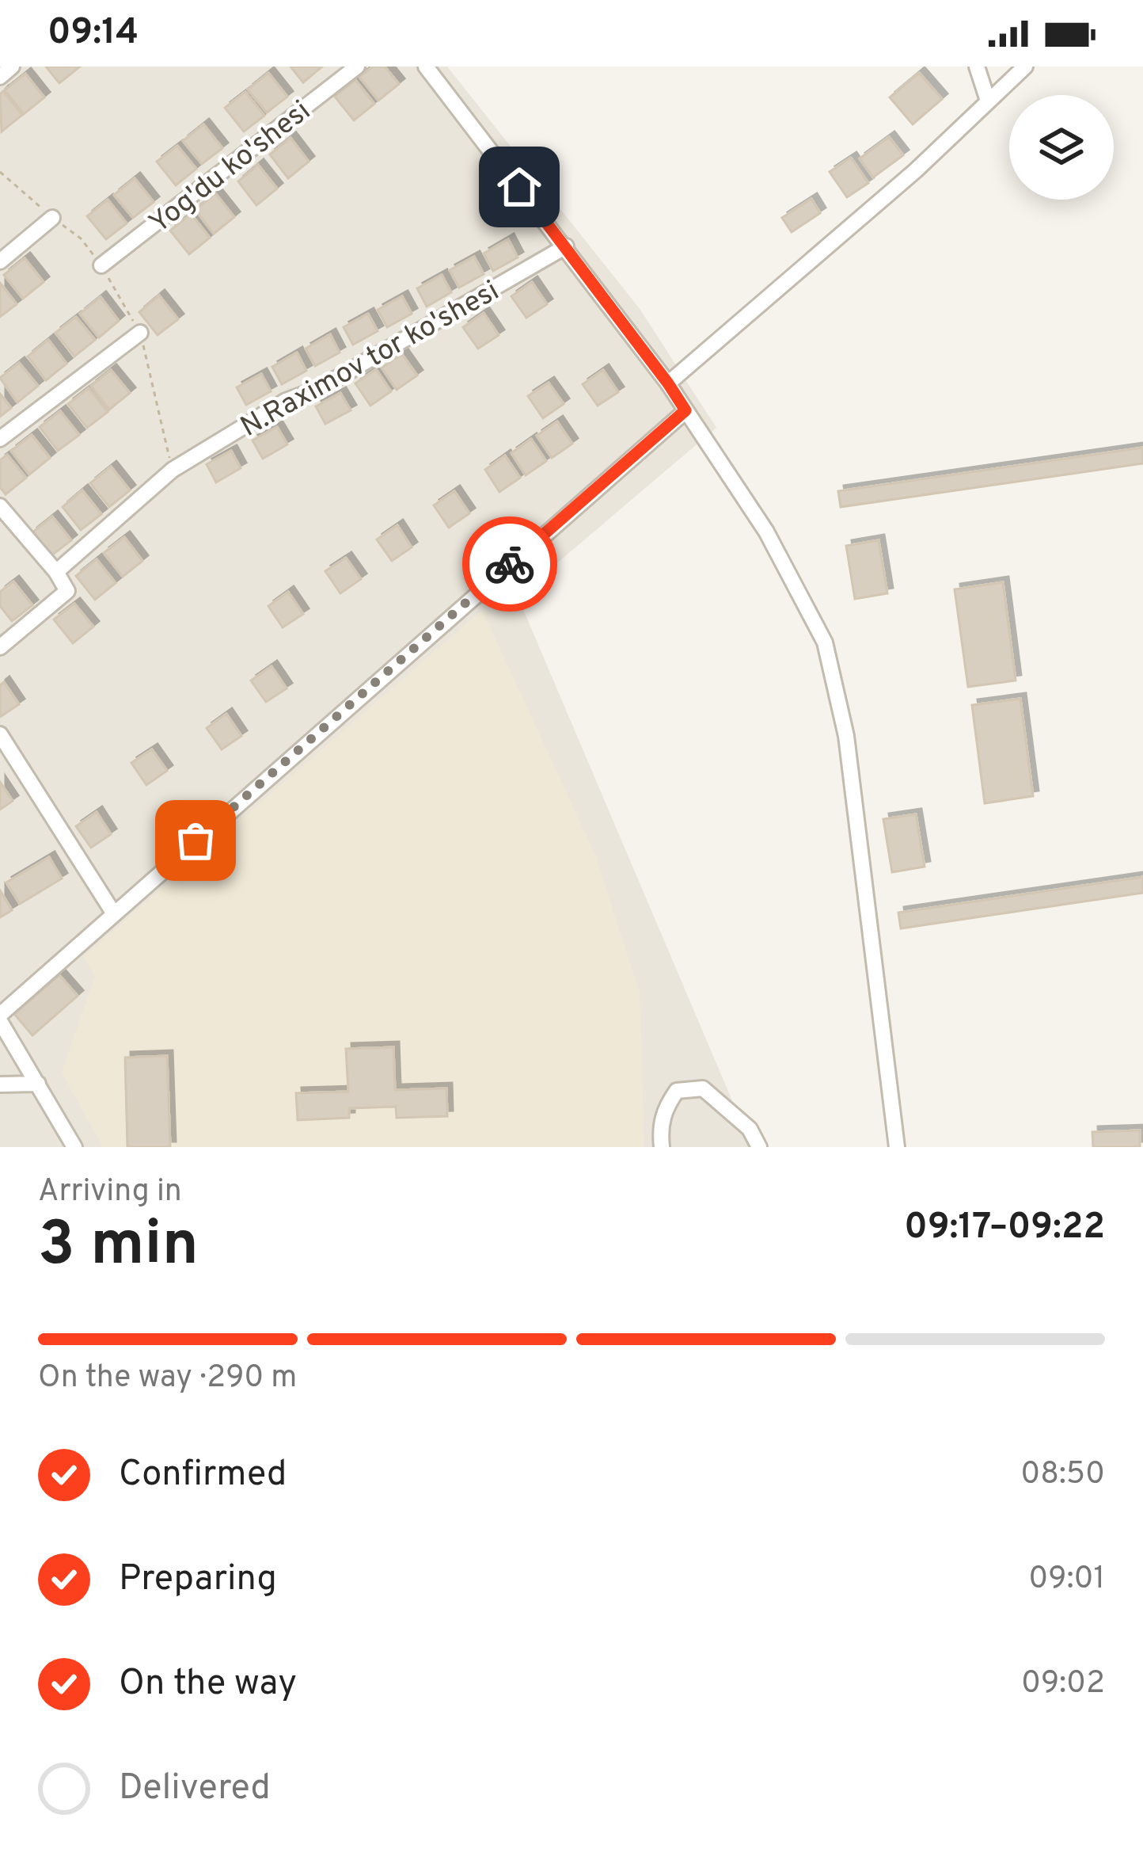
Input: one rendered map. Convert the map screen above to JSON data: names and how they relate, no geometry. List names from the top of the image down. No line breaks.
{"streets":{"street":["Yog'du ko'shesi","N.Raximov tor ko'shesi"]},"page":{"status":"09:14","heading":["3 min","Arriving in","09:17–09:22"],"bar":"On the way · 290 m","list":[["Confirmed","08:50"],["Preparing","09:01"],["On the way","09:02"],"Delivered"]}}
